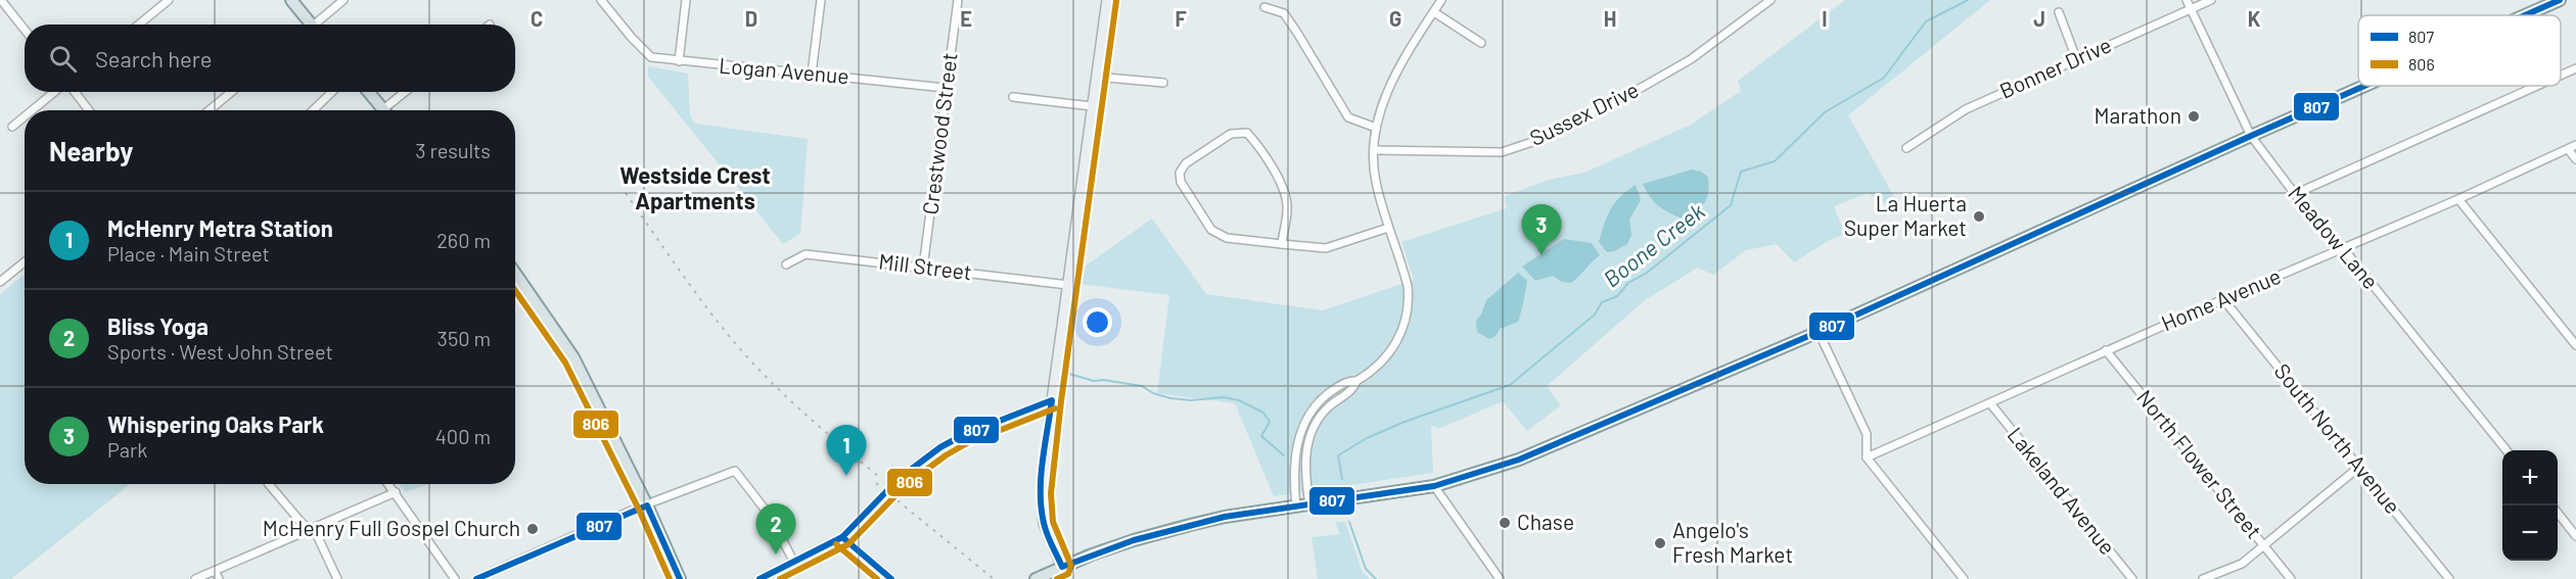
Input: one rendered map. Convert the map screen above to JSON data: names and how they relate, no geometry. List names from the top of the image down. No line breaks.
{"streets":{"street":["Bonner Drive","Logan Avenue","Sussex Drive","Crestwood Street","Meadow Lane","Mill Street","Home Avenue","South North Avenue","North Flower Street","Lakeland Avenue"]},"crossings":[["Bonner Drive","Meadow Lane"],["Logan Avenue","Crestwood Street"],["Crestwood Street","Mill Street"],["Meadow Lane","Home Avenue"],["Home Avenue","South North Avenue"],["Home Avenue","North Flower Street"],["Home Avenue","Lakeland Avenue"]],"districts":["Westside Crest Apartments"],"water":["Boone Creek"],"places":["Marathon","La Huerta Super Market","Chase","McHenry Full Gospel Church","Angelo's Fresh Market"],"lines":["transit line 807","transit line 806"],"legend":["807","806"],"page":{"search":"Search here","heading":["Nearby","3 results"],"list":[{"mark":"1","name":"McHenry Metra Station","note":"Place · Main Street","value":"260 m"},{"mark":"2","name":"Bliss Yoga","note":"Sports · West John Street","value":"350 m"},{"mark":"3","name":"Whispering Oaks Park","note":"Park","value":"400 m"}],"pins":["3","1","2"],"map_buttons":["+","−"]},"grid":{"columns":["C","D","E","F","G","H","I","J","K"]}}
